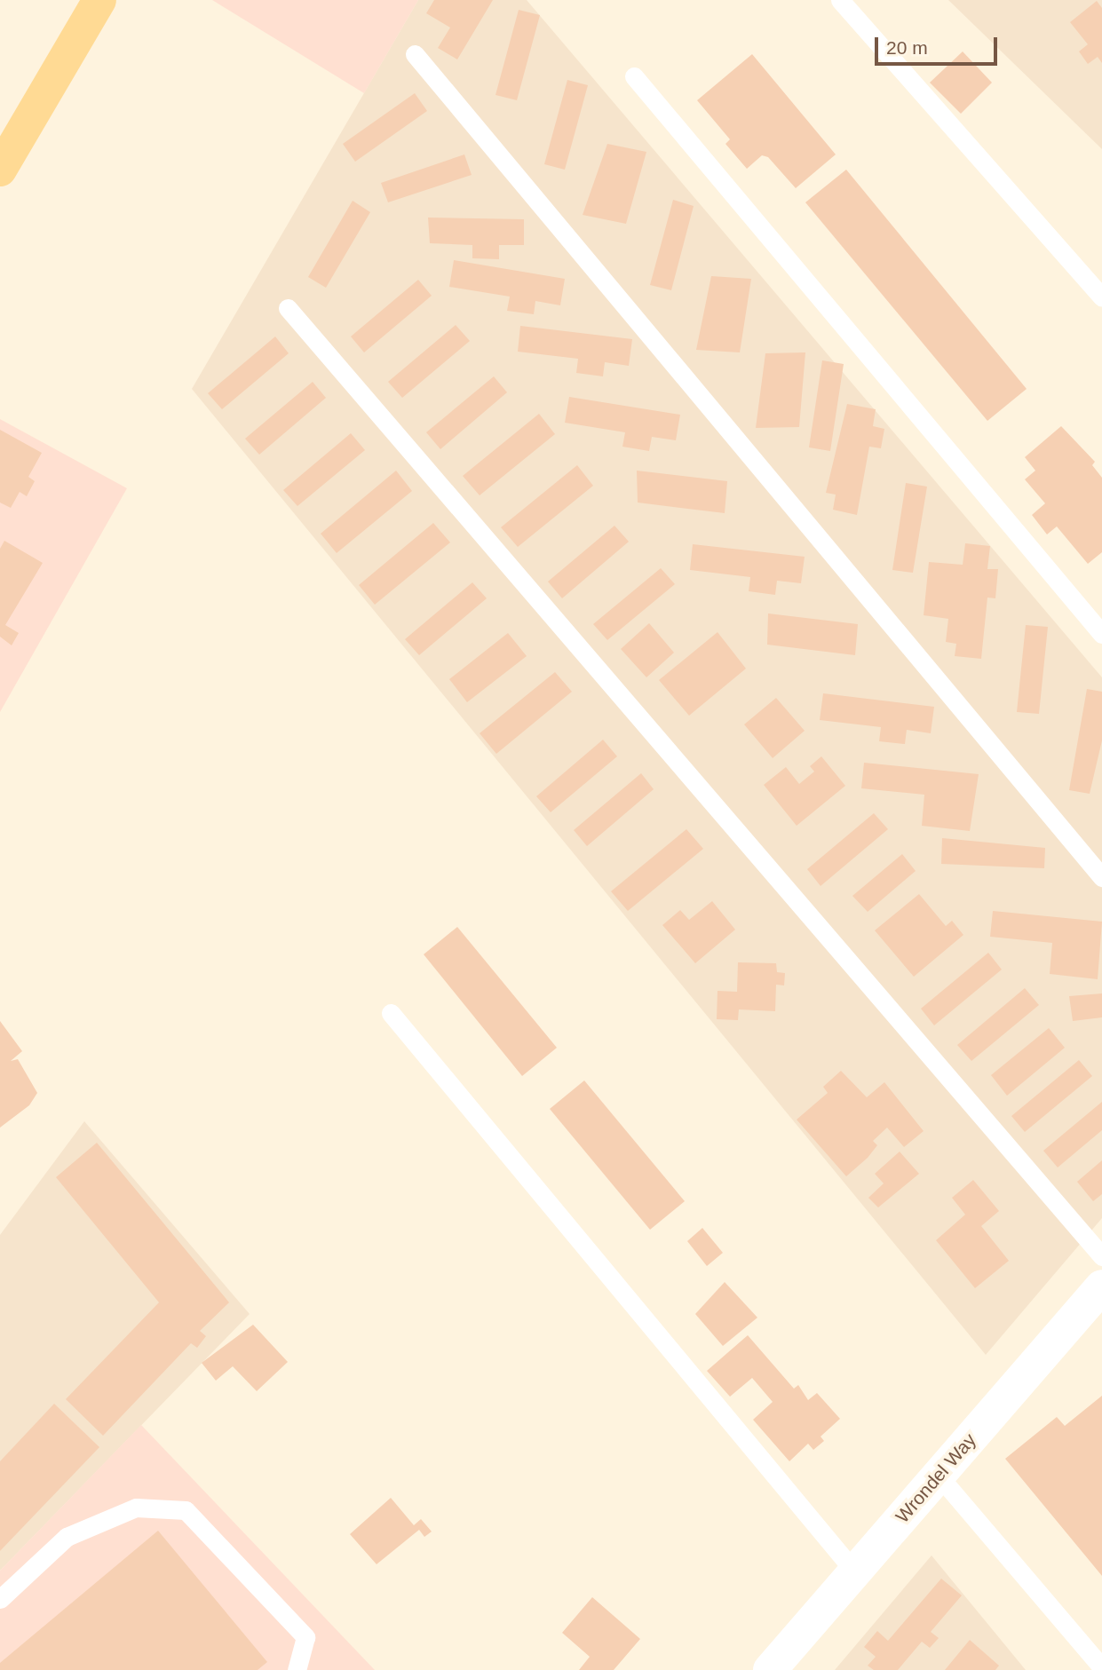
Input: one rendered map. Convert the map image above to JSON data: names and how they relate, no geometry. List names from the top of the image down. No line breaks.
{"streets":{"street":["Wrondel Way"]},"scale_bar":"20 m"}
